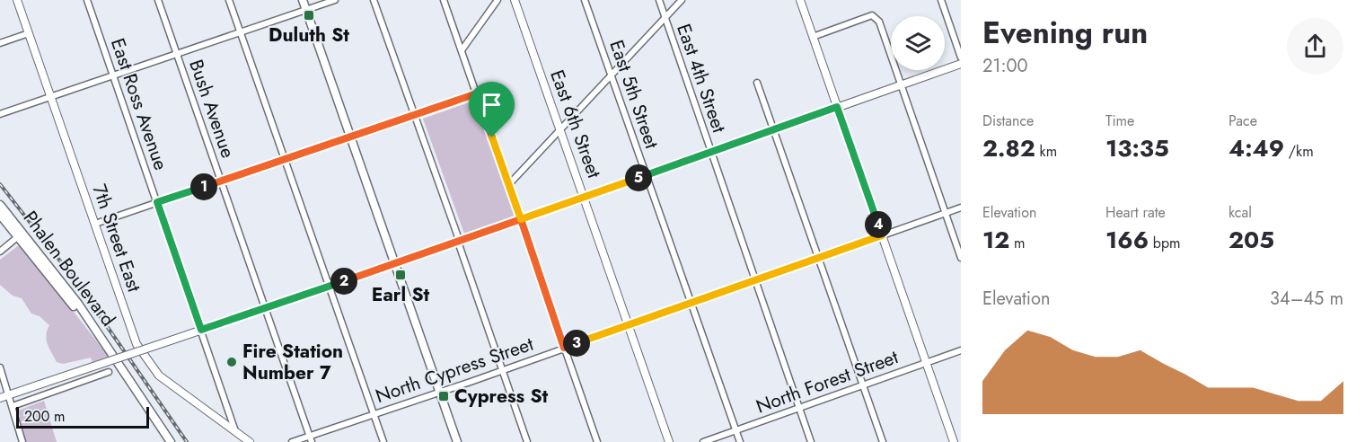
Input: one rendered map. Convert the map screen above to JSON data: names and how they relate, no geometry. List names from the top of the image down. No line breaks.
{"streets":{"main road":["Phalen Boulevard"],"street":["East 4th Street","East 5th Street","East Ross Avenue","Bush Avenue","East 6th Street","7th Street East","North Cypress Street","North Forest Street"]},"crossings":[["East 4th Street","North Cypress Street"],["East 4th Street","North Forest Street"],["East 5th Street","North Cypress Street"],["East 5th Street","North Forest Street"],["East Ross Avenue","7th Street East"],["Bush Avenue","North Cypress Street"],["East 6th Street","North Cypress Street"]],"places":{"transit":["Duluth St","Earl St","Cypress St"],"other":["Fire Station Number 7"]},"scale_bar":"200 m","page":{"heading":["Evening run","21:00"],"stats":[["Distance","2.82 km"],["Time","13:35"],["Pace","4:49 /km"],["Elevation","12 m"],["Heart rate","166 bpm"],["kcal","205"]],"pins":["5","1","4","2","3"],"chart":["Elevation","34–45 m"],"scale":"200 m"}}
